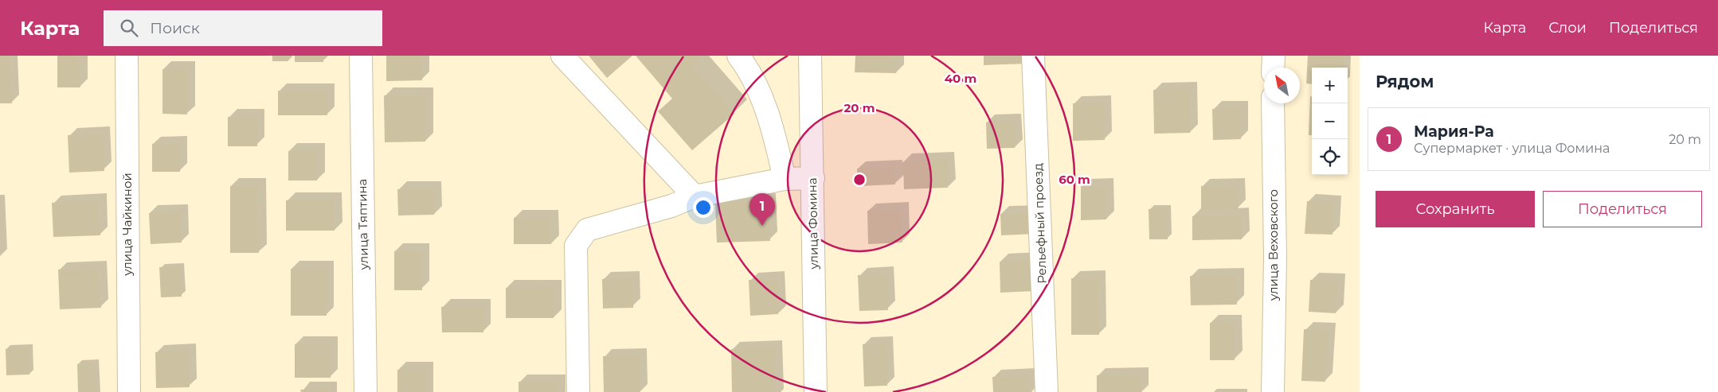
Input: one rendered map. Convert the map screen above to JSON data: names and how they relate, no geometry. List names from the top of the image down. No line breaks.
{"streets":{"street":["улица Фомина","Рельефный проезд","улица Чайкиной","улица Тяптина","улица Веховского"]},"north":"top left","page":{"header":"Карта","search":"Поиск","nav":["Карта","Слои","Поделиться"],"heading":"Рядом","map_buttons":["+","−"],"list":[{"mark":"1","name":"Мария-Ра","note":"Супермаркет · улица Фомина","value":"20 m"}],"buttons":["Сохранить","Поделиться"],"pins":"1"},"rings":["40 m","20 m","60 m"]}
